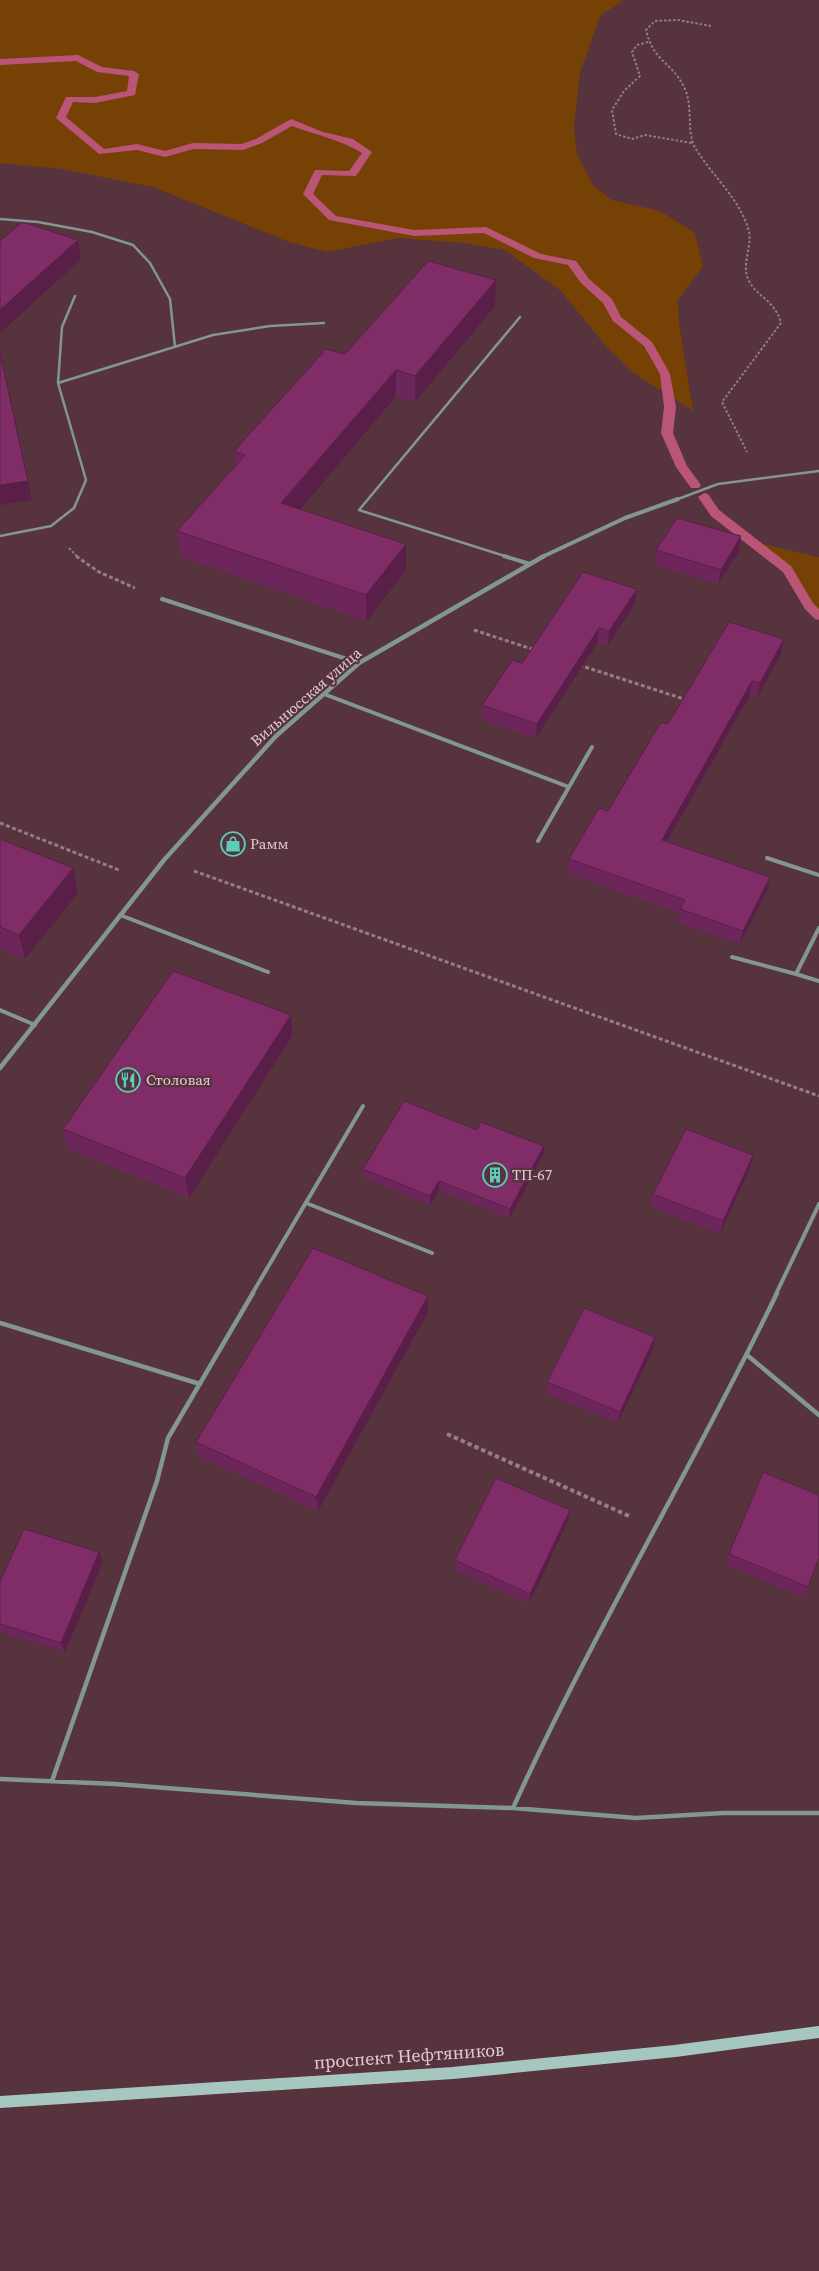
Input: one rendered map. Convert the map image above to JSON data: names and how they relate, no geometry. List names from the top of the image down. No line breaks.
{"streets":{"main road":["проспект Нефтяников"],"street":["Вильнюсская улица"]},"places":{"shop":["Рамм"],"restaurant":["Столовая"],"building":["ТП-67"]}}
